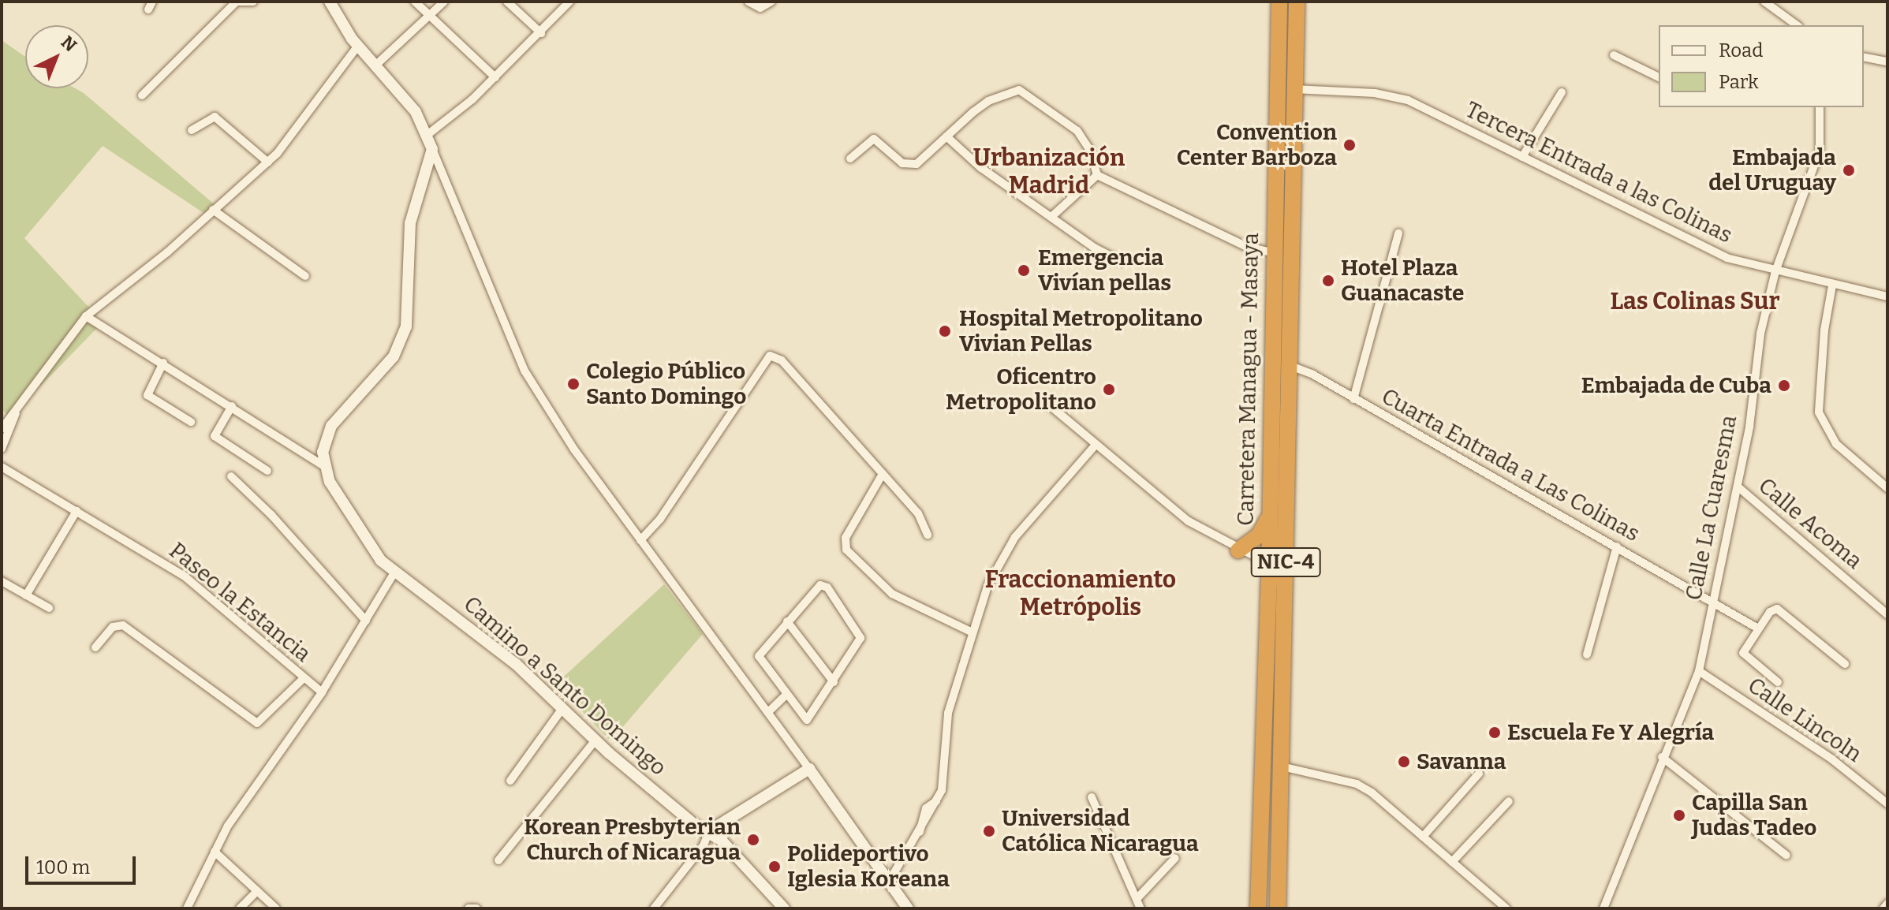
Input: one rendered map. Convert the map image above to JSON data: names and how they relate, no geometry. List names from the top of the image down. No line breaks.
{"streets":{"highway":["Carretera Managua - Masaya","NIC-4"],"street":["Tercera Entrada a las Colinas","Cuarta Entrada a Las Colinas","Calle La Cuaresma","Calle Acoma","Paseo la Estancia","Camino a Santo Domingo","Calle Lincoln"]},"crossings":[["Tercera Entrada a las Colinas","Carretera Managua - Masaya"],["Tercera Entrada a las Colinas","Calle La Cuaresma"],["Carretera Managua - Masaya","Cuarta Entrada a Las Colinas"],["Cuarta Entrada a Las Colinas","Calle La Cuaresma"],["Calle La Cuaresma","Calle Acoma"],["Calle La Cuaresma","Calle Lincoln"]],"districts":["Urbanización Madrid","Las Colinas Sur","Fraccionamiento Metrópolis"],"places":["Convention Center Barboza","Embajada del Uruguay","Emergencia Vivían pellas","Hotel Plaza Guanacaste","Hospital Metropolitano Vivian Pellas","Colegio Público Santo Domingo","Embajada de Cuba","Oficentro Metropolitano","Escuela Fe Y Alegría","Savanna","Capilla San Judas Tadeo","Universidad Católica Nicaragua","Korean Presbyterian Church of Nicaragua","Polideportivo Iglesia Koreana"],"legend":["Road","Park"],"scale_bar":"100 m","north":"top right"}
